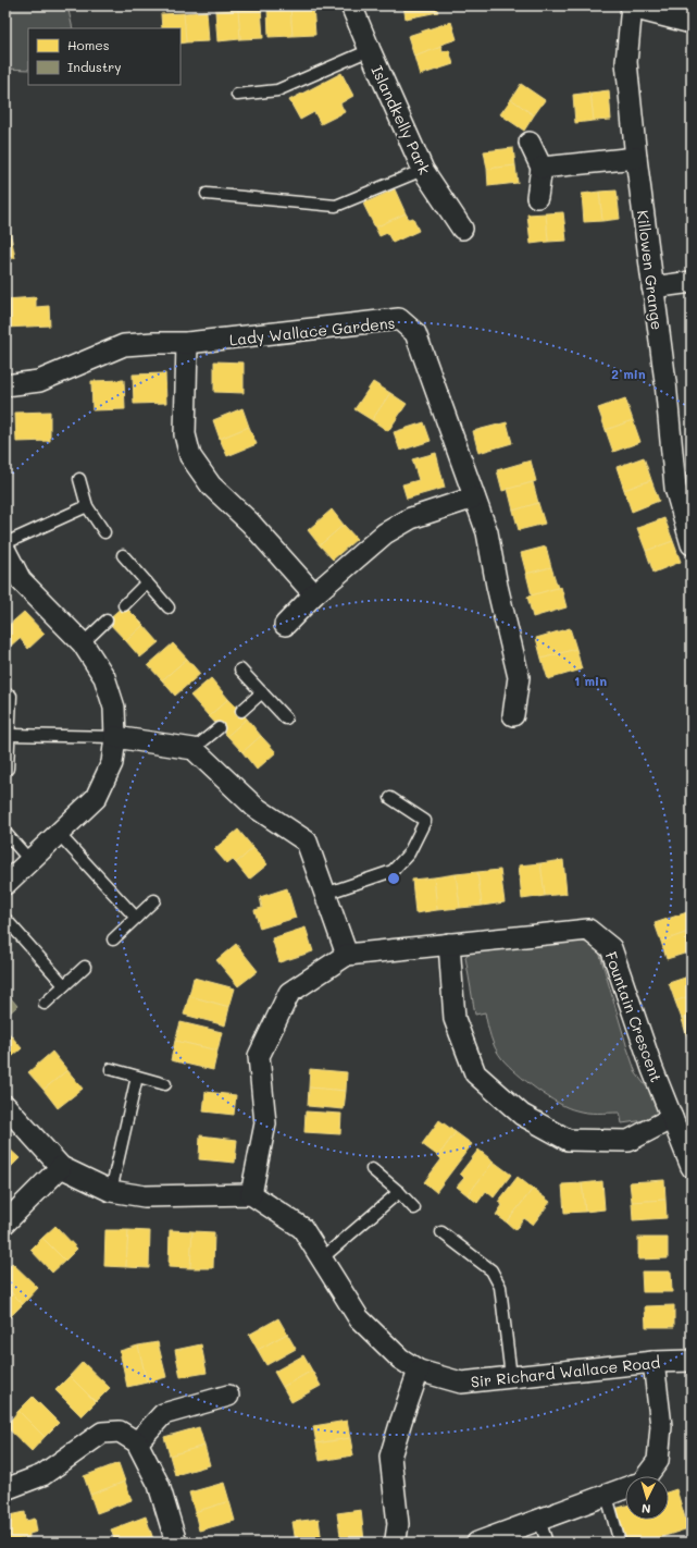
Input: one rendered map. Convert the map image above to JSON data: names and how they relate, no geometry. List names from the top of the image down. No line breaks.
{"streets":{"street":["Islandkelly Park","Killowen Grange","Lady Wallace Gardens","Fountain Crescent","Sir Richard Wallace Road"]},"crossings":[["Fountain Crescent","Sir Richard Wallace Road"]],"legend":["Homes","Industry"],"north":"bottom","rings":["2 min","1 min"]}
